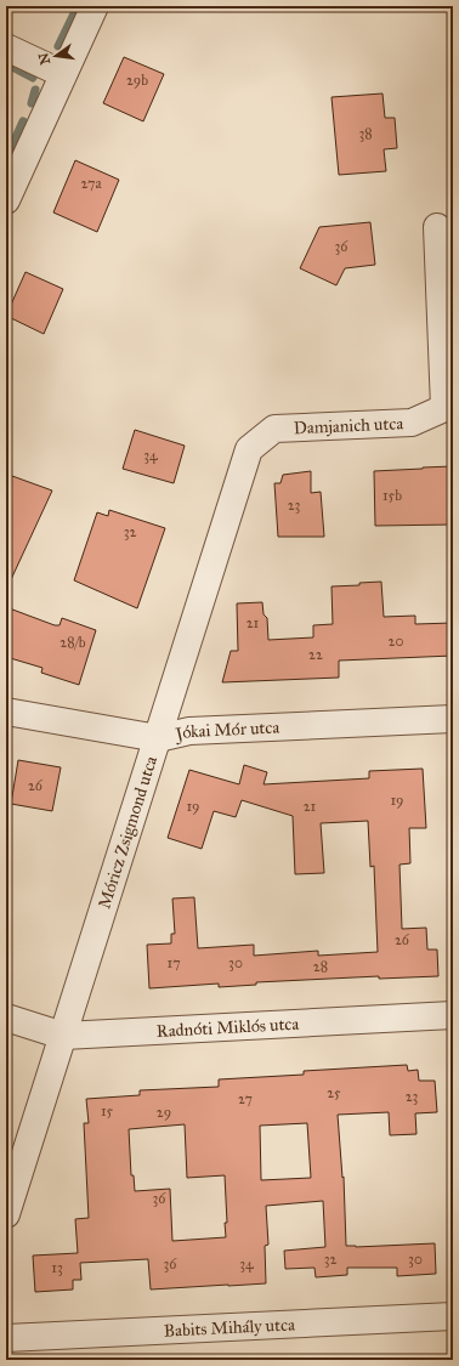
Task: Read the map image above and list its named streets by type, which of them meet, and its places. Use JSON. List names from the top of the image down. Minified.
{"streets":{"street":["Damjanich utca","Jókai Mór utca","Móricz Zsigmond utca","Radnóti Miklós utca","Babits Mihály utca"]},"crossings":[["Damjanich utca","Móricz Zsigmond utca"],["Jókai Mór utca","Móricz Zsigmond utca"],["Móricz Zsigmond utca","Radnóti Miklós utca"]],"house_numbers":["29b","38","27a","36","34","15b","23","32","21","20","28/b","22","26","19","19","21","26","17","30","28","25","23","27","15","29","36","32","30","36","34","13"],"north":"left"}
